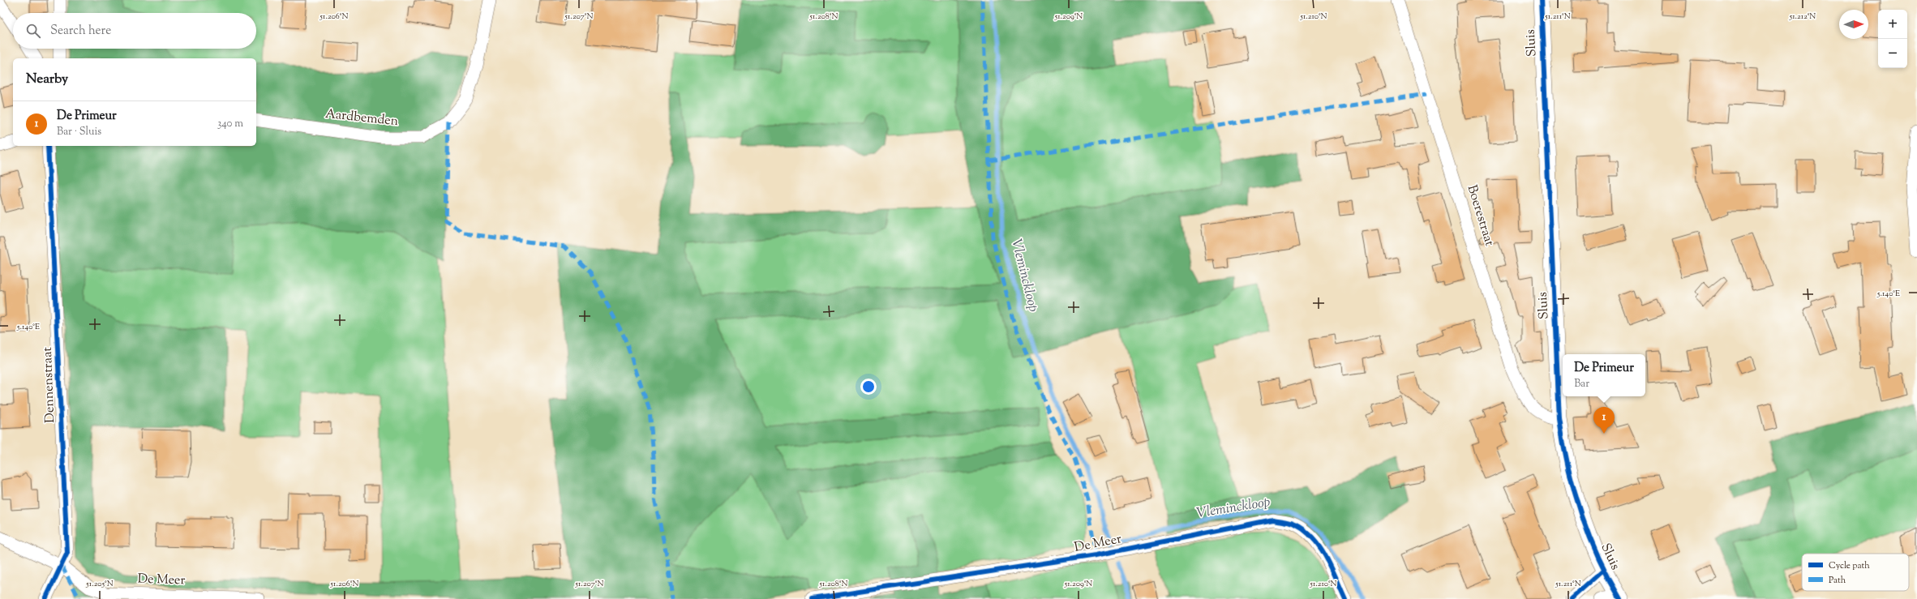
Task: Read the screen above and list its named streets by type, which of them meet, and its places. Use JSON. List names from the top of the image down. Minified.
{"streets":{"street":["Sluis","Aardbemden","Boerestraat","Dennenstraat","De Meer"]},"crossings":[["Sluis","Boerestraat"],["Dennenstraat","De Meer"]],"water":["Vleminckloop"],"legend":["Cycle path","Path"],"north":"right","page":{"map_buttons":["+","−"],"search":"Search here","heading":"Nearby","list":[{"mark":"1","name":"De Primeur","note":"Bar · Sluis","value":"340 m"}],"popup":["De Primeur","Bar"],"pins":"1"},"coordinates":["51.206°N","51.207°N","51.208°N","51.209°N","51.210°N","51.211°N","51.212°N","5.140°E","51.205°N"]}
